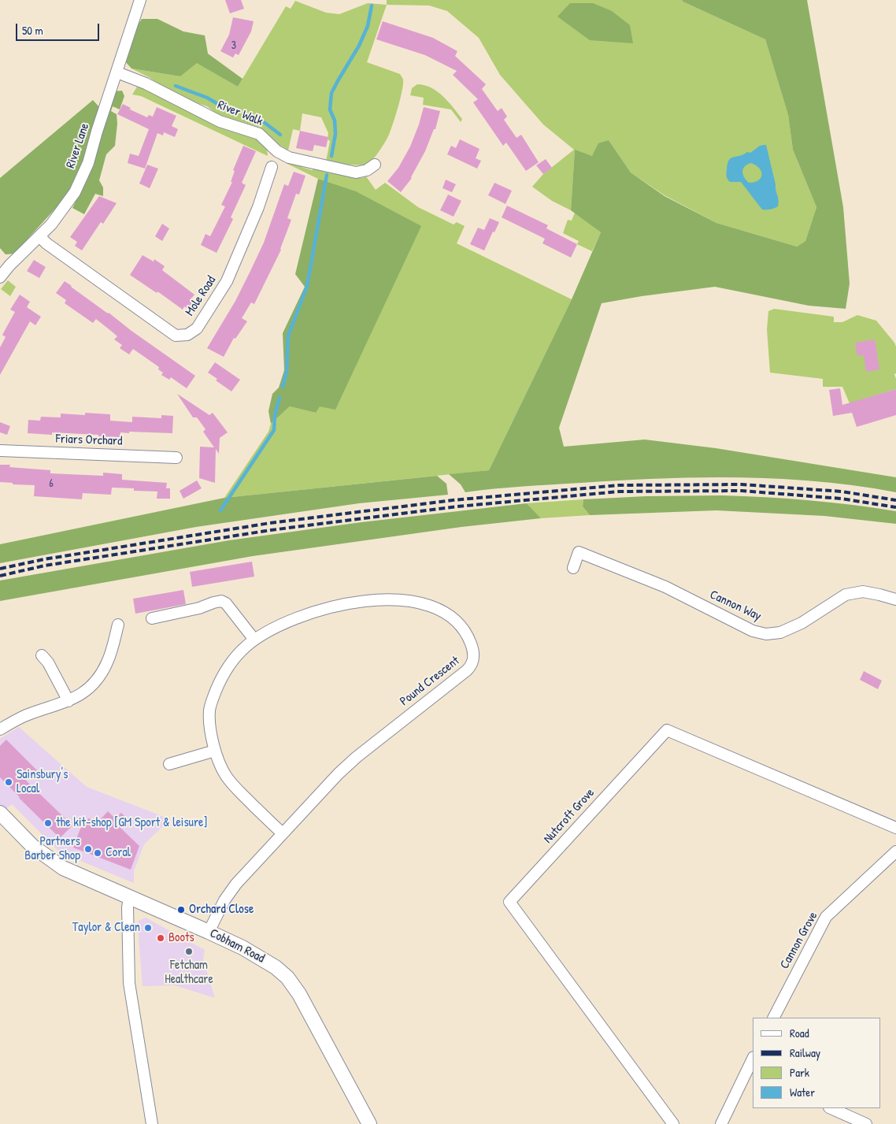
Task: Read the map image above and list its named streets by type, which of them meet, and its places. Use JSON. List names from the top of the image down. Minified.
{"streets":{"street":["River Walk","River Lane","Mole Road","Friars Orchard","Cannon Way","Pound Crescent","Nutcroft Grove","Cannon Grove","Cobham Road"]},"crossings":[["River Walk","River Lane"],["River Lane","Mole Road"],["Pound Crescent","Cobham Road"]],"places":["Sainsbury's Local","the kit-shop [GM Sport & leisure]","Partners Barber Shop","Coral","Orchard Close","Taylor & Clean","Boots","Fetcham Healthcare"],"house_numbers":["3","6"],"legend":["Road","Railway","Park","Water"],"scale_bar":"50 m"}
